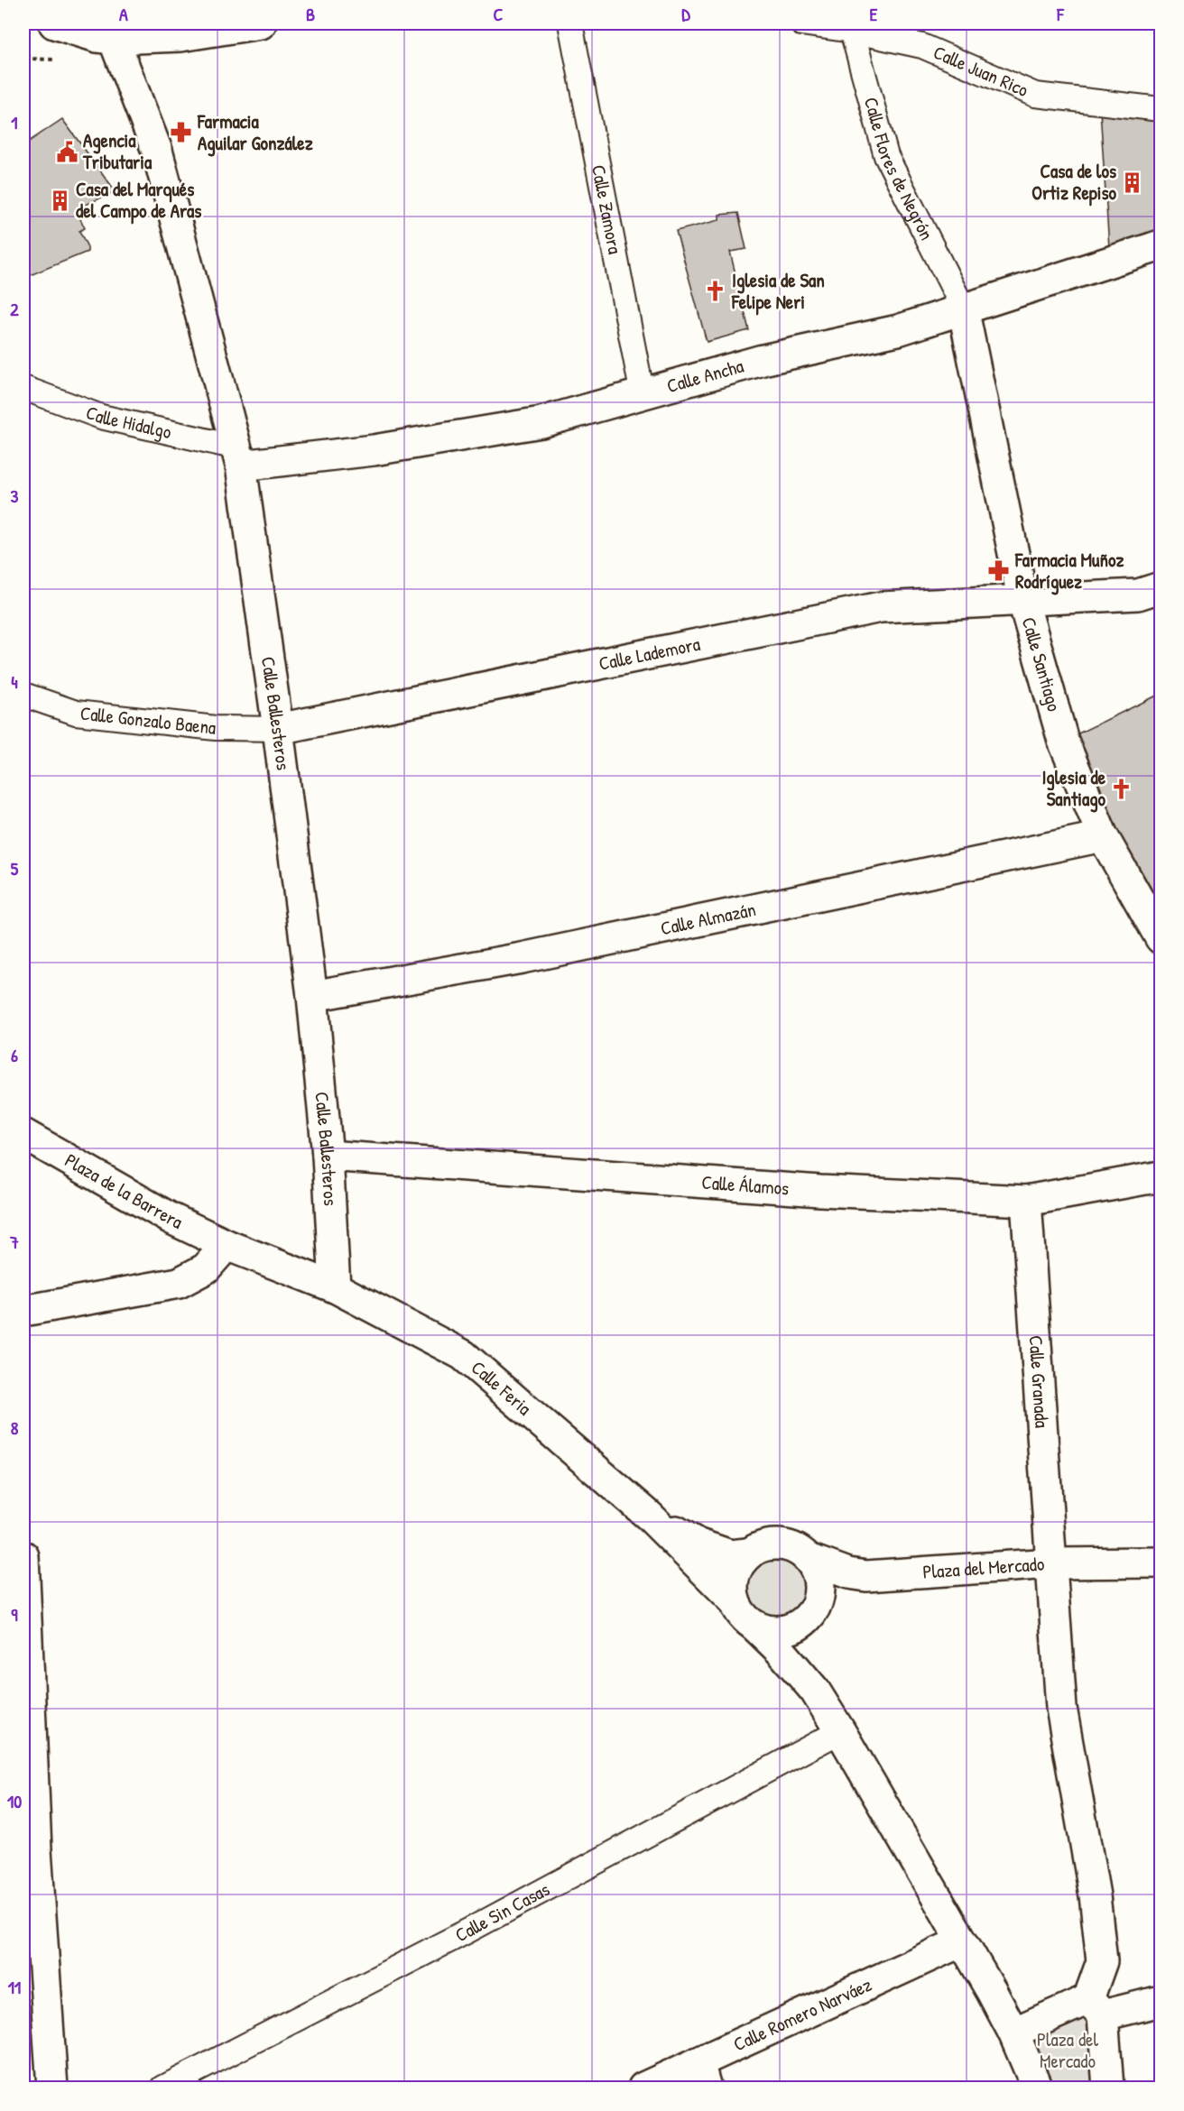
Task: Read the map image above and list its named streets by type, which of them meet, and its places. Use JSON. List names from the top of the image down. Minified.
{"streets":{"street":["Calle Juan Rico","Calle Flores de Negrón","Calle Zamora","Calle Ancha","Calle Hidalgo","Calle Lademora","Calle Santiago","Calle Ballesteros","Calle Gonzalo Baena","Calle Almazán","Calle Álamos","Plaza de la Barrera","Calle Granada","Calle Feria","Plaza del Mercado","Calle Sin Casas","Calle Romero Narváez"]},"crossings":[["Calle Juan Rico","Calle Flores de Negrón"],["Calle Flores de Negrón","Calle Ancha"],["Calle Flores de Negrón","Calle Santiago"],["Calle Zamora","Calle Ancha"],["Calle Ancha","Calle Hidalgo"],["Calle Ancha","Calle Santiago"],["Calle Ancha","Calle Ballesteros"],["Calle Hidalgo","Calle Ballesteros"],["Calle Lademora","Calle Santiago"],["Calle Lademora","Calle Ballesteros"],["Calle Lademora","Calle Gonzalo Baena"],["Calle Santiago","Calle Almazán"],["Calle Ballesteros","Calle Gonzalo Baena"],["Calle Ballesteros","Calle Almazán"],["Calle Ballesteros","Calle Álamos"],["Calle Ballesteros","Plaza de la Barrera"],["Calle Ballesteros","Calle Feria"],["Calle Álamos","Calle Granada"],["Plaza de la Barrera","Calle Feria"],["Calle Granada","Plaza del Mercado"],["Calle Feria","Plaza del Mercado"]],"parks":["Plaza del Mercado"],"places":{"pharmacy":["Farmacia Aguilar González","Farmacia Muñoz Rodríguez"],"public building":["Agencia Tributaria"],"building":["Casa de los Ortiz Repiso","Casa del Marqués del Campo de Aras"],"church":["Iglesia de San Felipe Neri","Iglesia de Santiago"]},"grid":{"columns":["A","B","C","D","E","F"],"rows":["1","2","3","4","5","6","7","8","9","10","11"]}}
